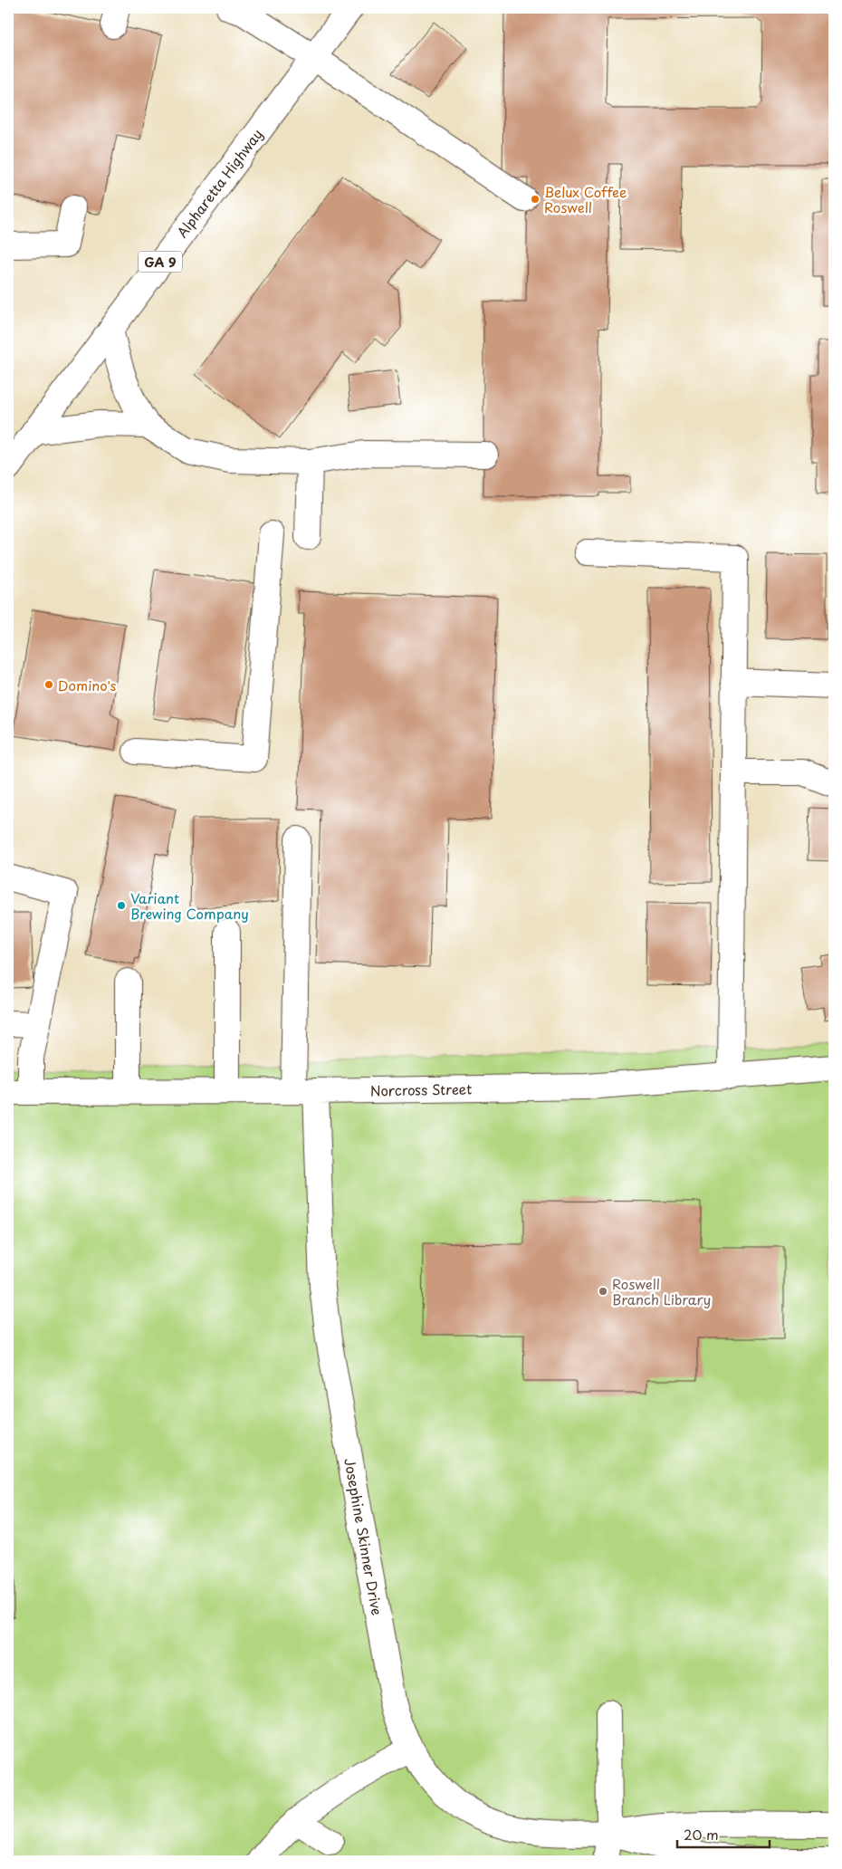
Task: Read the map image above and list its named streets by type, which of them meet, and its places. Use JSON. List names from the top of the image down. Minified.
{"streets":{"main road":["Alpharetta Highway","GA 9","Norcross Street","Josephine Skinner Drive"]},"crossings":[["Norcross Street","Josephine Skinner Drive"]],"places":["Belux Coffee Roswell","Domino's","Variant Brewing Company","Roswell Branch Library"],"scale_bar":"20 m"}
